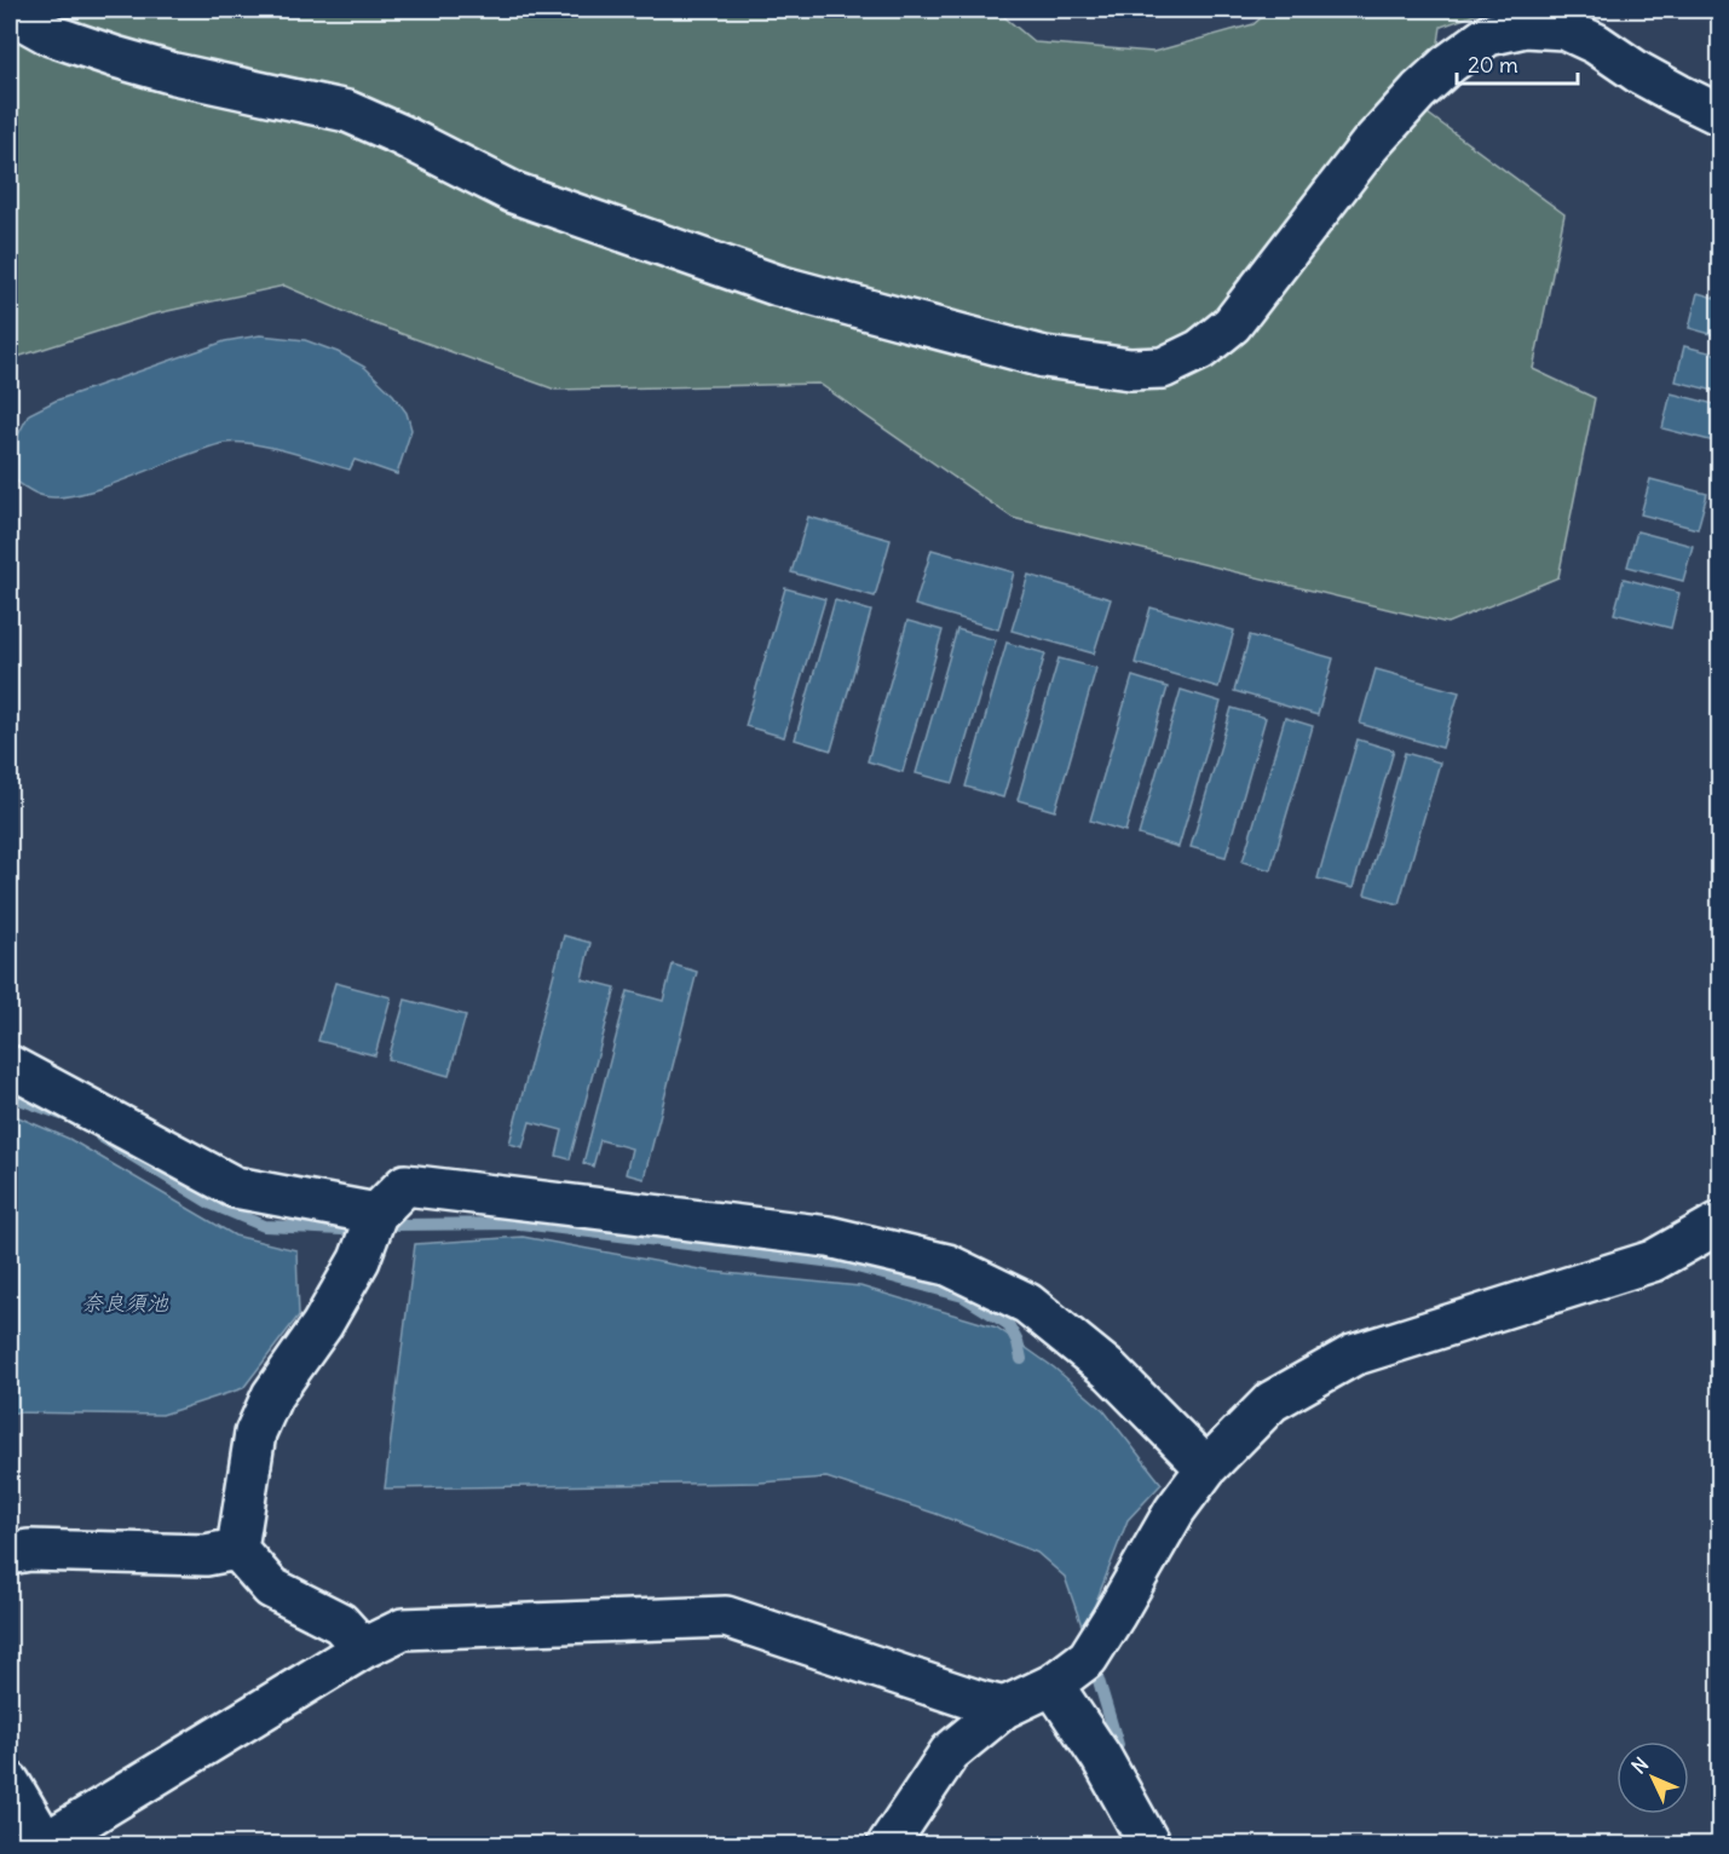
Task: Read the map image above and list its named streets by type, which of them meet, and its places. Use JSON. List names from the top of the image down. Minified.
{"water":["奈良須池"],"scale_bar":"20 m","north":"top left"}
